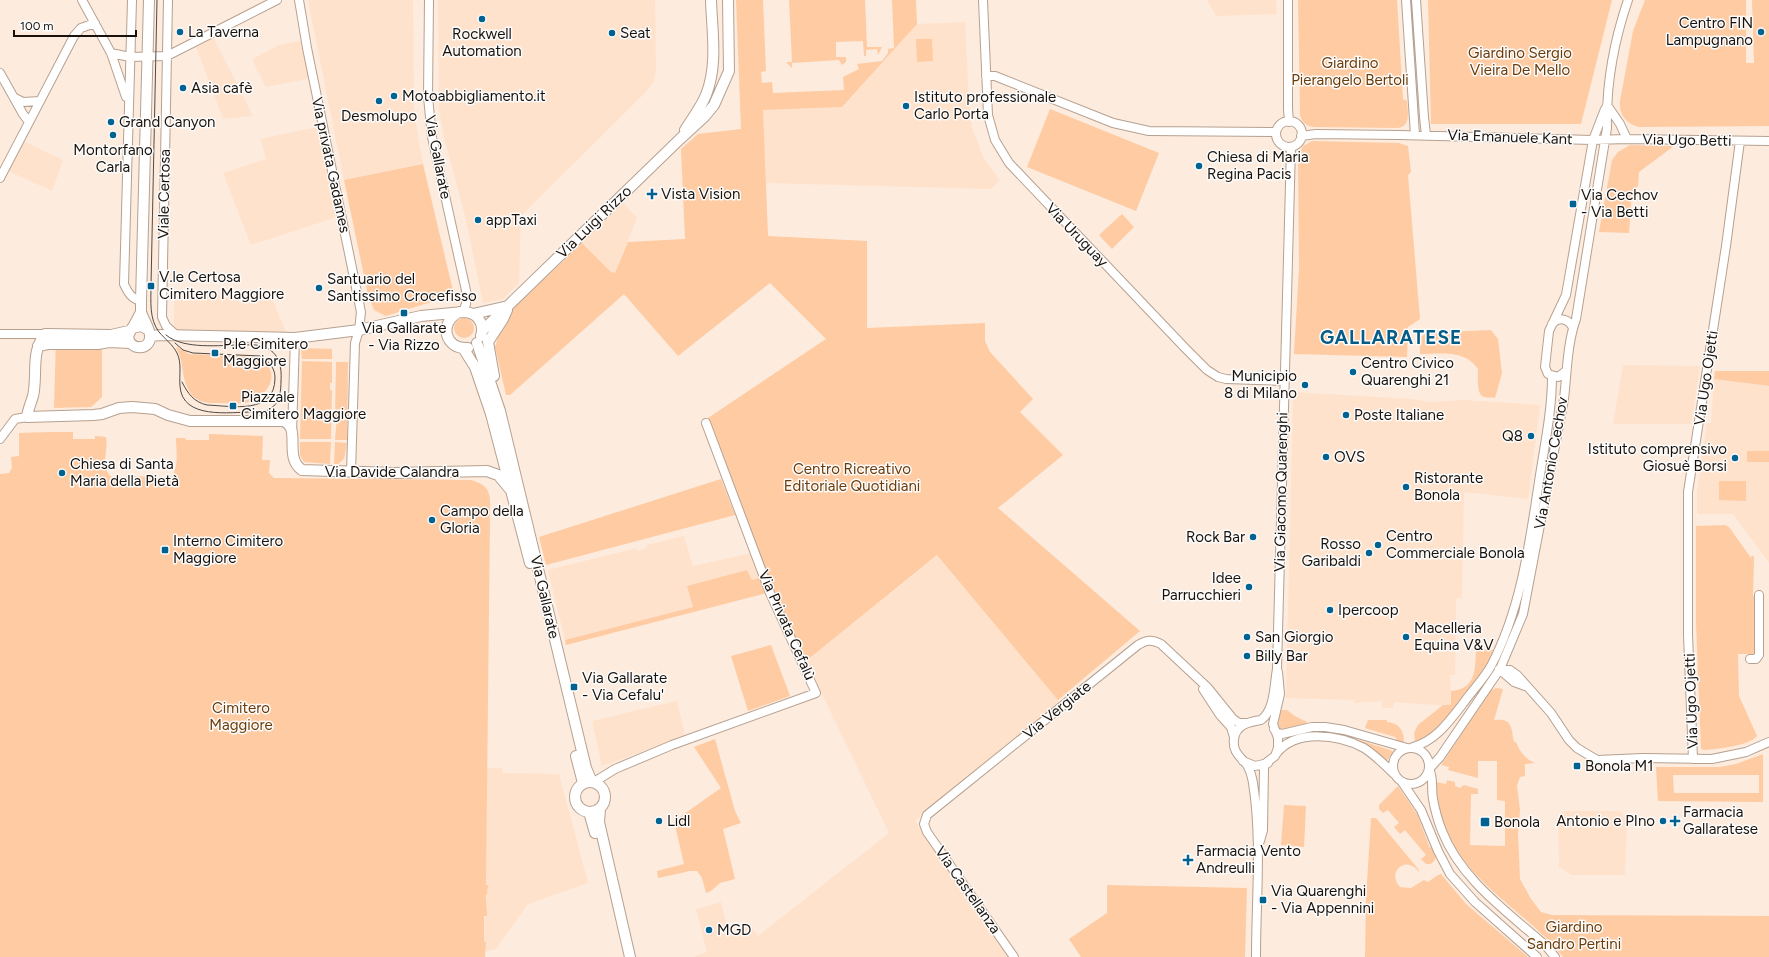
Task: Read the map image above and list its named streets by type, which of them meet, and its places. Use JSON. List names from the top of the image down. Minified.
{"streets":{"main road":["Via Gallarate","Viale Certosa","Via Luigi Rizzo","Via Davide Calandra"],"street":["Via Emanuele Kant","Via Ugo Betti","Via privata Gadames","Via Uruguay","Via Ugo Ojetti","Via Antonio Cechov","Via Giacomo Quarenghi","Via Privata Cefalù","Via Vergiate","Via Castellanza"]},"crossings":[["Via Emanuele Kant","Via Antonio Cechov"],["Via Emanuele Kant","Via Giacomo Quarenghi"],["Via Ugo Betti","Via Ugo Ojetti"],["Via Ugo Betti","Via Antonio Cechov"],["Via Gallarate","Via Luigi Rizzo"],["Via Gallarate","Via Davide Calandra"],["Via Gallarate","Via Privata Cefalù"],["Via Uruguay","Via Giacomo Quarenghi"],["Via Giacomo Quarenghi","Via Vergiate"],["Via Vergiate","Via Castellanza"]],"districts":["GALLARATESE"],"parks":["Giardino Sergio Vieira De Mello","Giardino Pierangelo Bertoli","Centro Ricreativo Editoriale Quotidiani","Cimitero Maggiore","Giardino Sandro Pertini"],"places":{"other":["Rockwell Automation","La Taverna","Centro FIN Lampugnano","Seat","Asia cafè","Motoabbigliamento.it","Desmolupo","Istituto professionale Carlo Porta","Grand Canyon","Montorfano Carla","Chiesa di Maria Regina Pacis","appTaxi","Santuario del Santissimo Crocefisso","Centro Civico Quarenghi 21","Municipio 8 di Milano","Poste Italiane","Q8","OVS","Istituto comprensivo Giosuè Borsi","Chiesa di Santa Maria della Pietà","Ristorante Bonola","Campo della Gloria","Rock Bar","Centro Commerciale Bonola","Rosso Garibaldi","Idee Parrucchieri","Ipercoop","San Giorgio","Macelleria Equina V&V","Billy Bar","Lidl","Antonio e PIno","MGD"],"health":["Vista Vision","Farmacia Gallaratese","Farmacia Vento Andreulli"],"transit":["Via Cechov - Via Betti","V.le Certosa Cimitero Maggiore","Via Gallarate - Via Rizzo","P.le Cimitero Maggiore","Piazzale Cimitero Maggiore","Interno Cimitero Maggiore","Via Gallarate - Via Cefalu'","Bonola M1","Bonola","Via Quarenghi - Via Appennini"]},"scale_bar":"100 m"}
